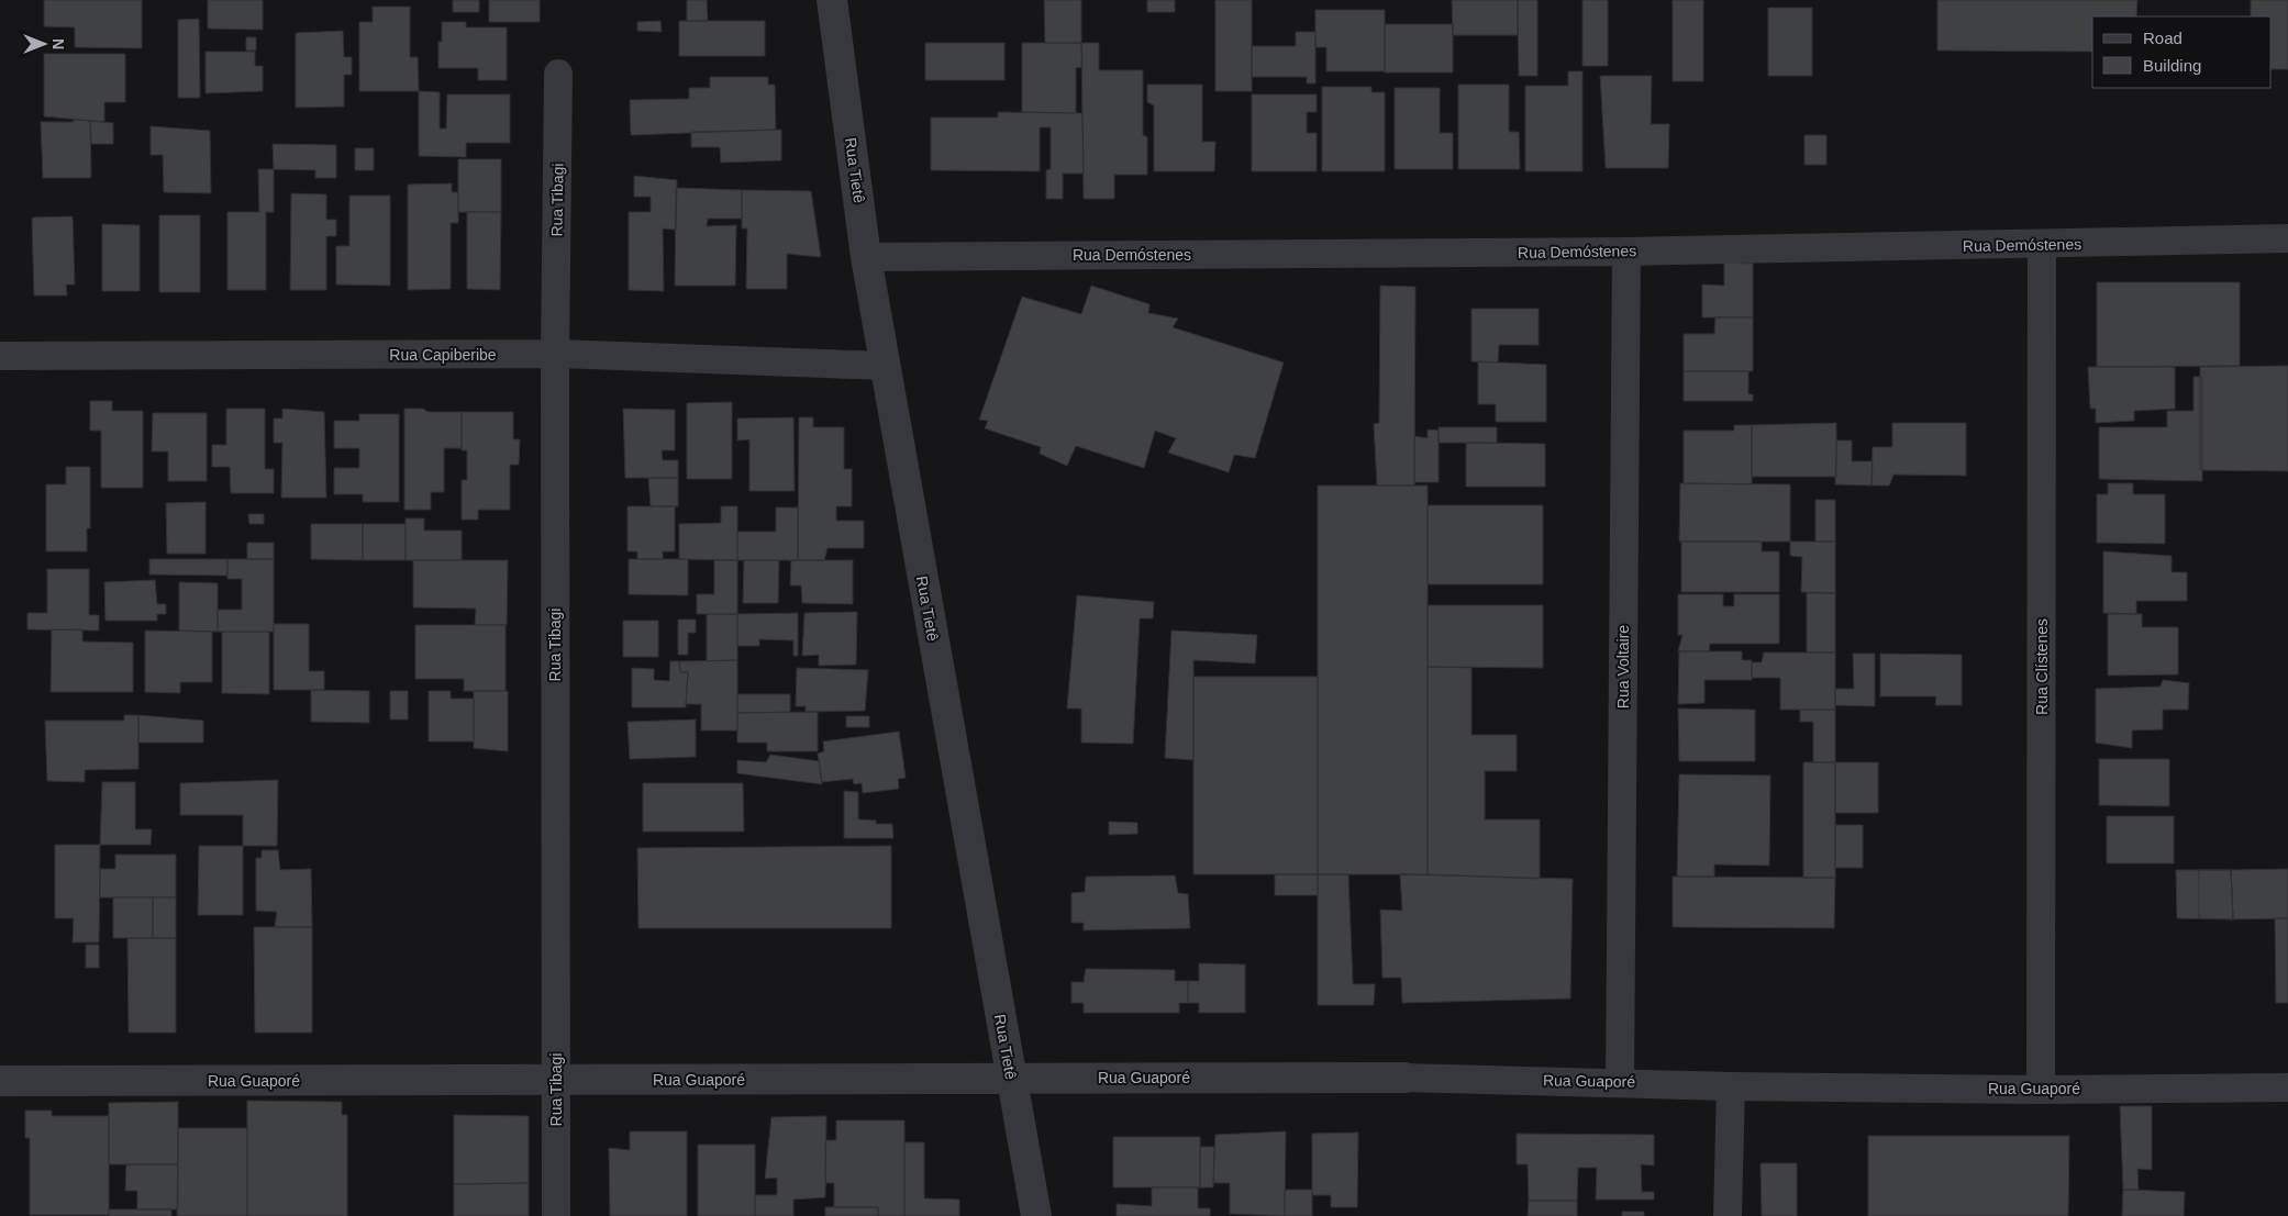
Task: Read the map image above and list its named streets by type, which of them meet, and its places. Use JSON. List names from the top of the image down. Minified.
{"streets":{"street":["Rua Tietê","Rua Tibagi","Rua Demóstenes","Rua Capiberibe","Rua Voltaire","Rua Clístenes","Rua Guaporé"]},"crossings":[["Rua Tietê","Rua Demóstenes"],["Rua Tietê","Rua Capiberibe"],["Rua Tietê","Rua Guaporé"],["Rua Tibagi","Rua Capiberibe"],["Rua Tibagi","Rua Guaporé"],["Rua Demóstenes","Rua Voltaire"],["Rua Demóstenes","Rua Clístenes"],["Rua Voltaire","Rua Guaporé"],["Rua Clístenes","Rua Guaporé"]],"legend":["Road","Building"],"north":"right"}
